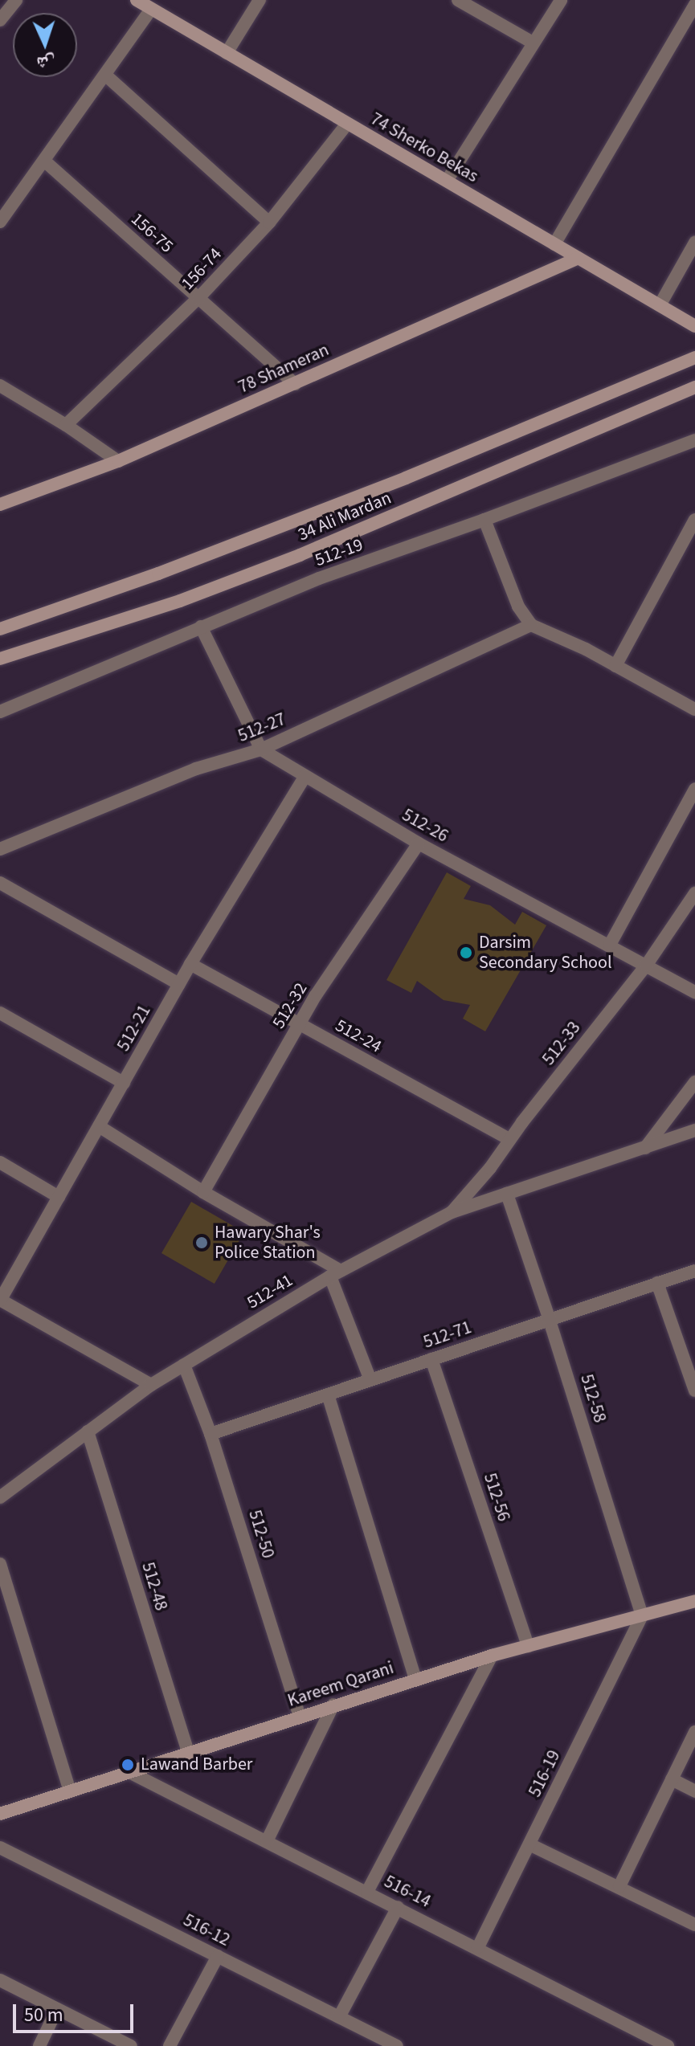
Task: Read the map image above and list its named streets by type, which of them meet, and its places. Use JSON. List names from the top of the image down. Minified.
{"streets":{"street":["74 Sherko Bekas","156-75","156-74","78 Shameran","34 Ali Mardan","512-19","512-27","512-26","512-32","512-21","512-24","512-33","512-41","512-71","512-58","512-56","512-50","512-48","Kareem Qarani","516-19","516-14","516-12"]},"crossings":[["74 Sherko Bekas","156-74"],["74 Sherko Bekas","78 Shameran"],["156-75","156-74"],["156-75","78 Shameran"],["512-27","512-26"],["512-26","512-32"],["512-26","512-21"],["512-26","512-33"],["512-32","512-24"],["512-21","512-24"],["512-24","512-33"],["512-33","512-41"],["512-41","512-58"],["512-41","512-50"],["512-41","512-48"],["512-71","512-58"],["512-71","512-56"],["512-71","512-50"],["512-58","Kareem Qarani"],["512-58","516-19"],["512-56","Kareem Qarani"],["512-50","Kareem Qarani"],["512-48","Kareem Qarani"],["Kareem Qarani","516-19"],["Kareem Qarani","516-14"],["516-19","516-14"]],"places":["Darsim Secondary School","Hawary Shar's Police Station","Lawand Barber"],"scale_bar":"50 m","north":"bottom"}
